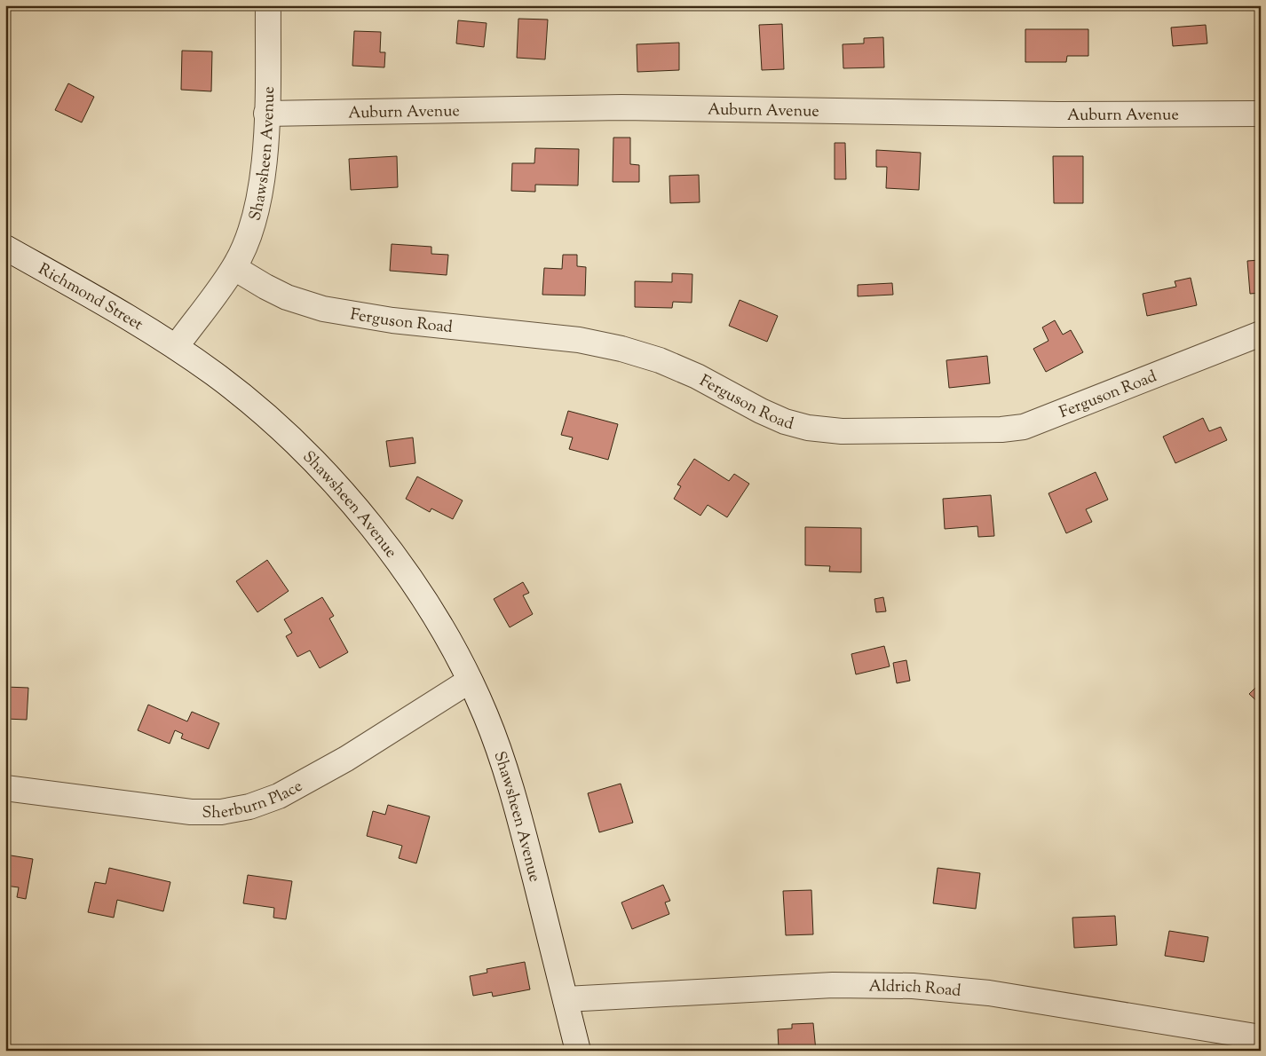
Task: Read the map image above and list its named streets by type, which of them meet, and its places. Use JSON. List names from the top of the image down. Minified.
{"streets":{"street":["Auburn Avenue","Shawsheen Avenue","Richmond Street","Ferguson Road","Sherburn Place","Aldrich Road"]},"crossings":[["Auburn Avenue","Shawsheen Avenue"],["Shawsheen Avenue","Richmond Street"],["Shawsheen Avenue","Ferguson Road"],["Shawsheen Avenue","Sherburn Place"],["Shawsheen Avenue","Aldrich Road"]]}
